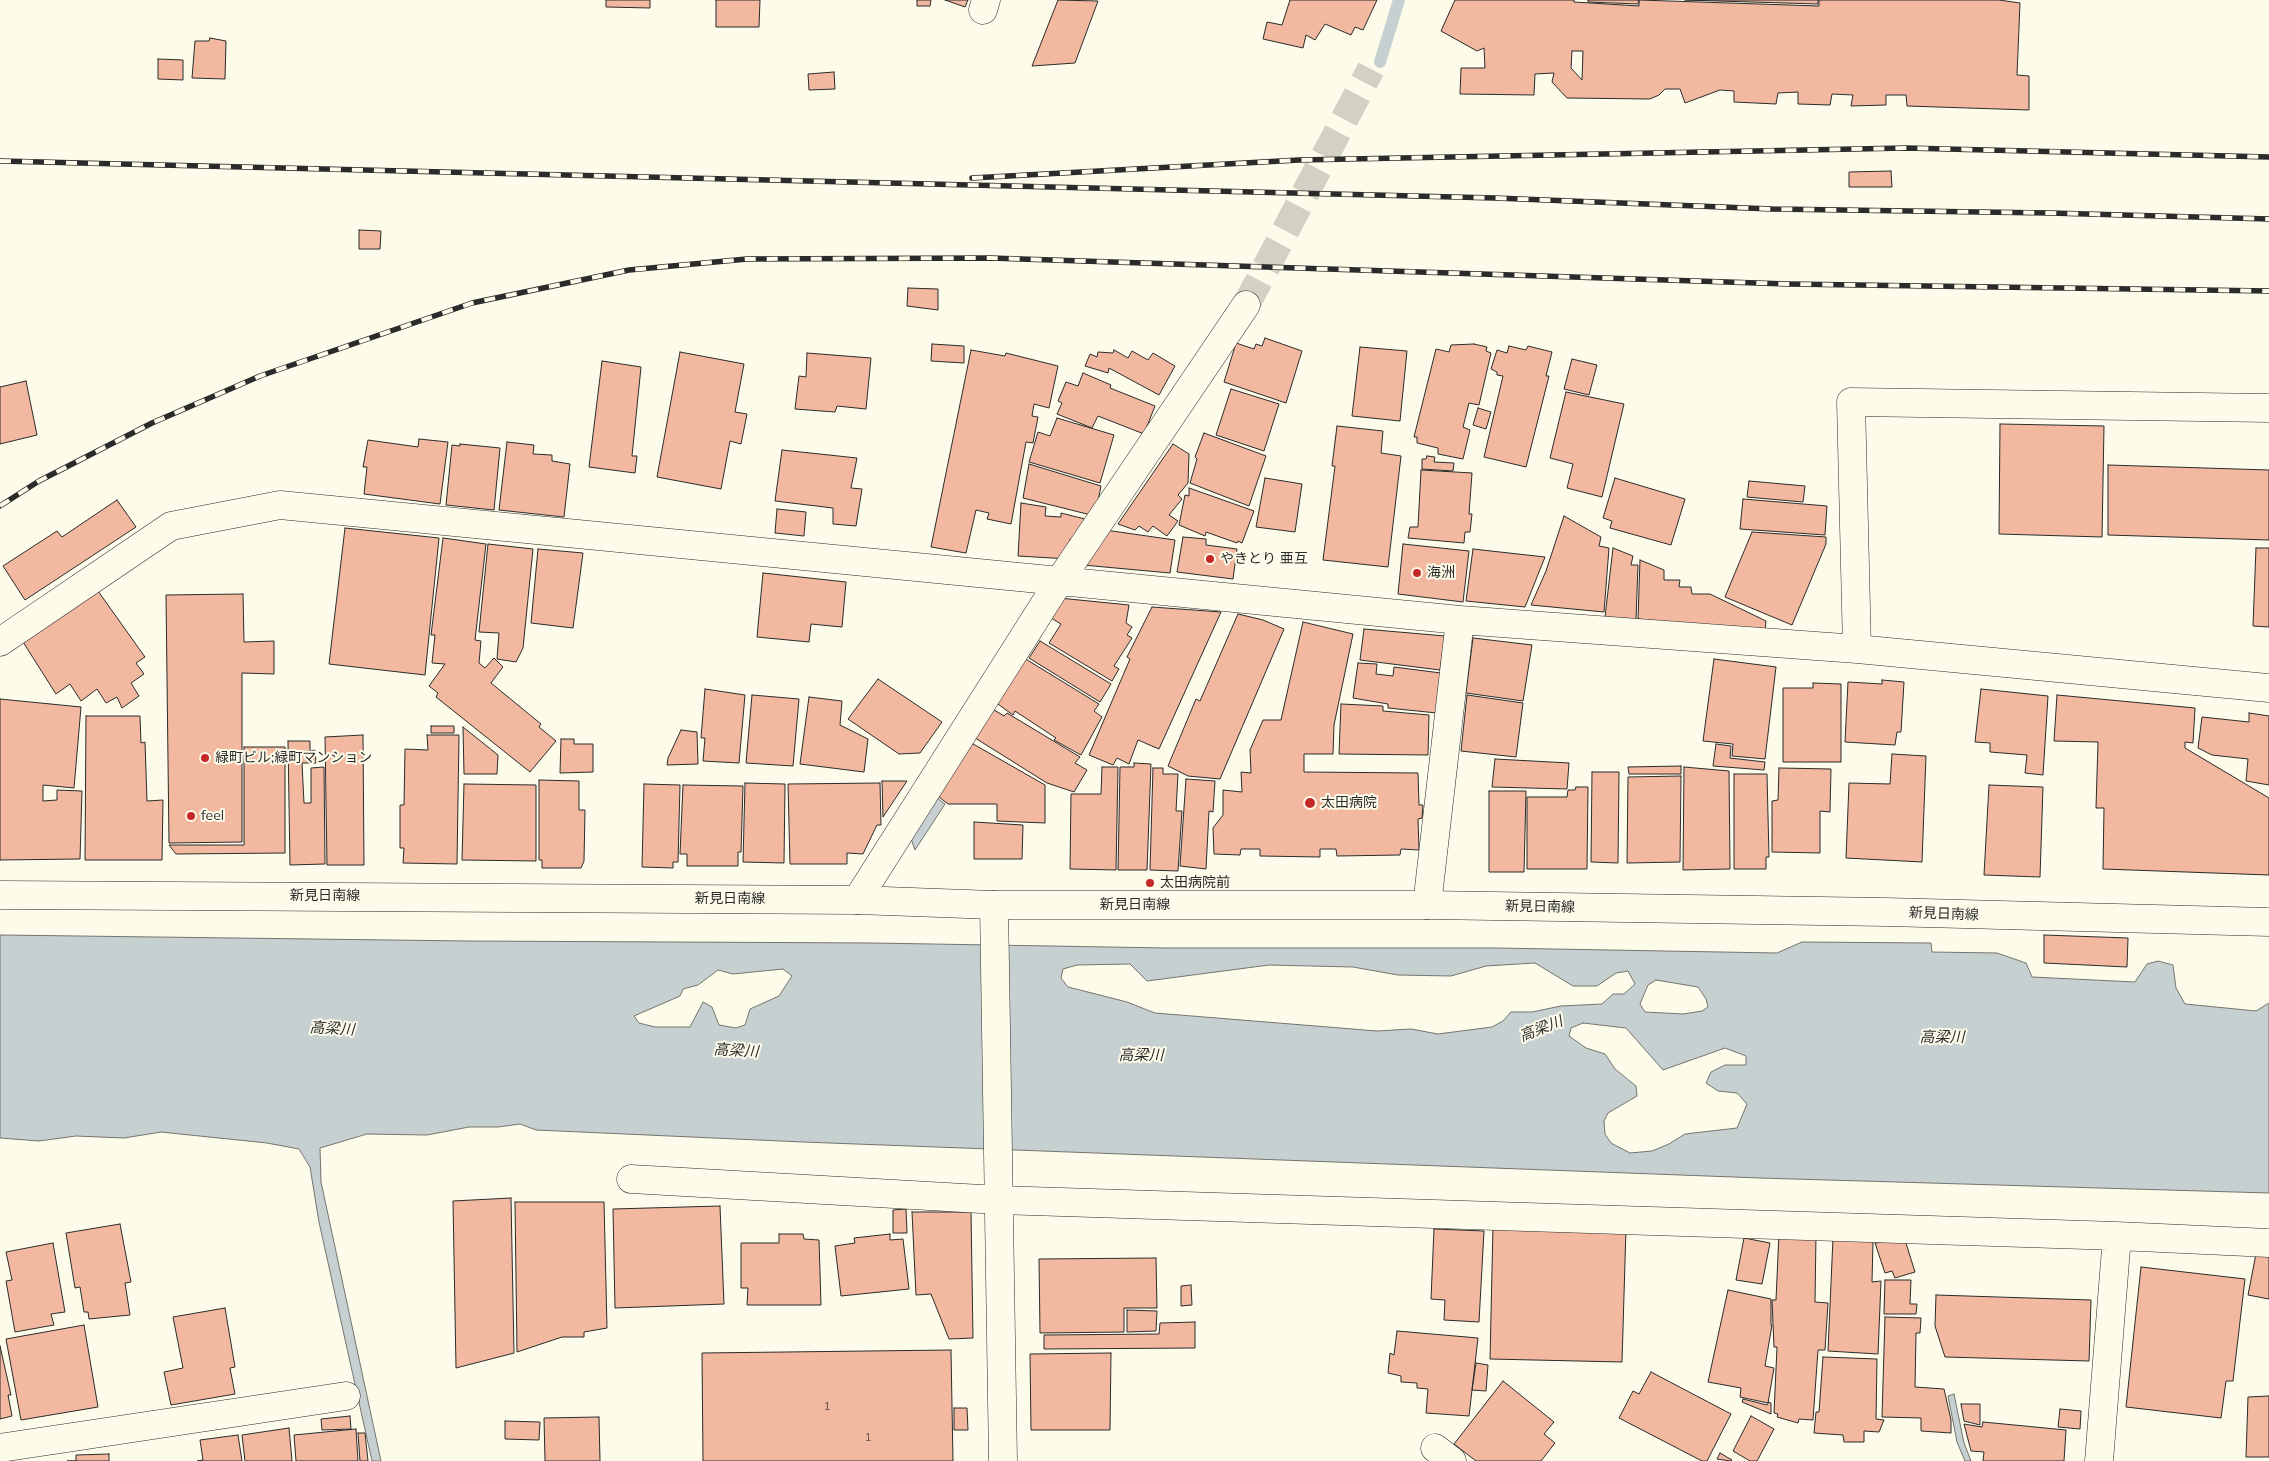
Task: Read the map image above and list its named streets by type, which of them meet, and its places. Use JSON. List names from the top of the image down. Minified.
{"streets":{"street":["新見日南線"]},"water":["高梁川"],"places":["やきとり 亜互","海洲","緑町ビル;緑町マンション","太田病院","feel","太田病院前"],"house_numbers":["1","1"]}
